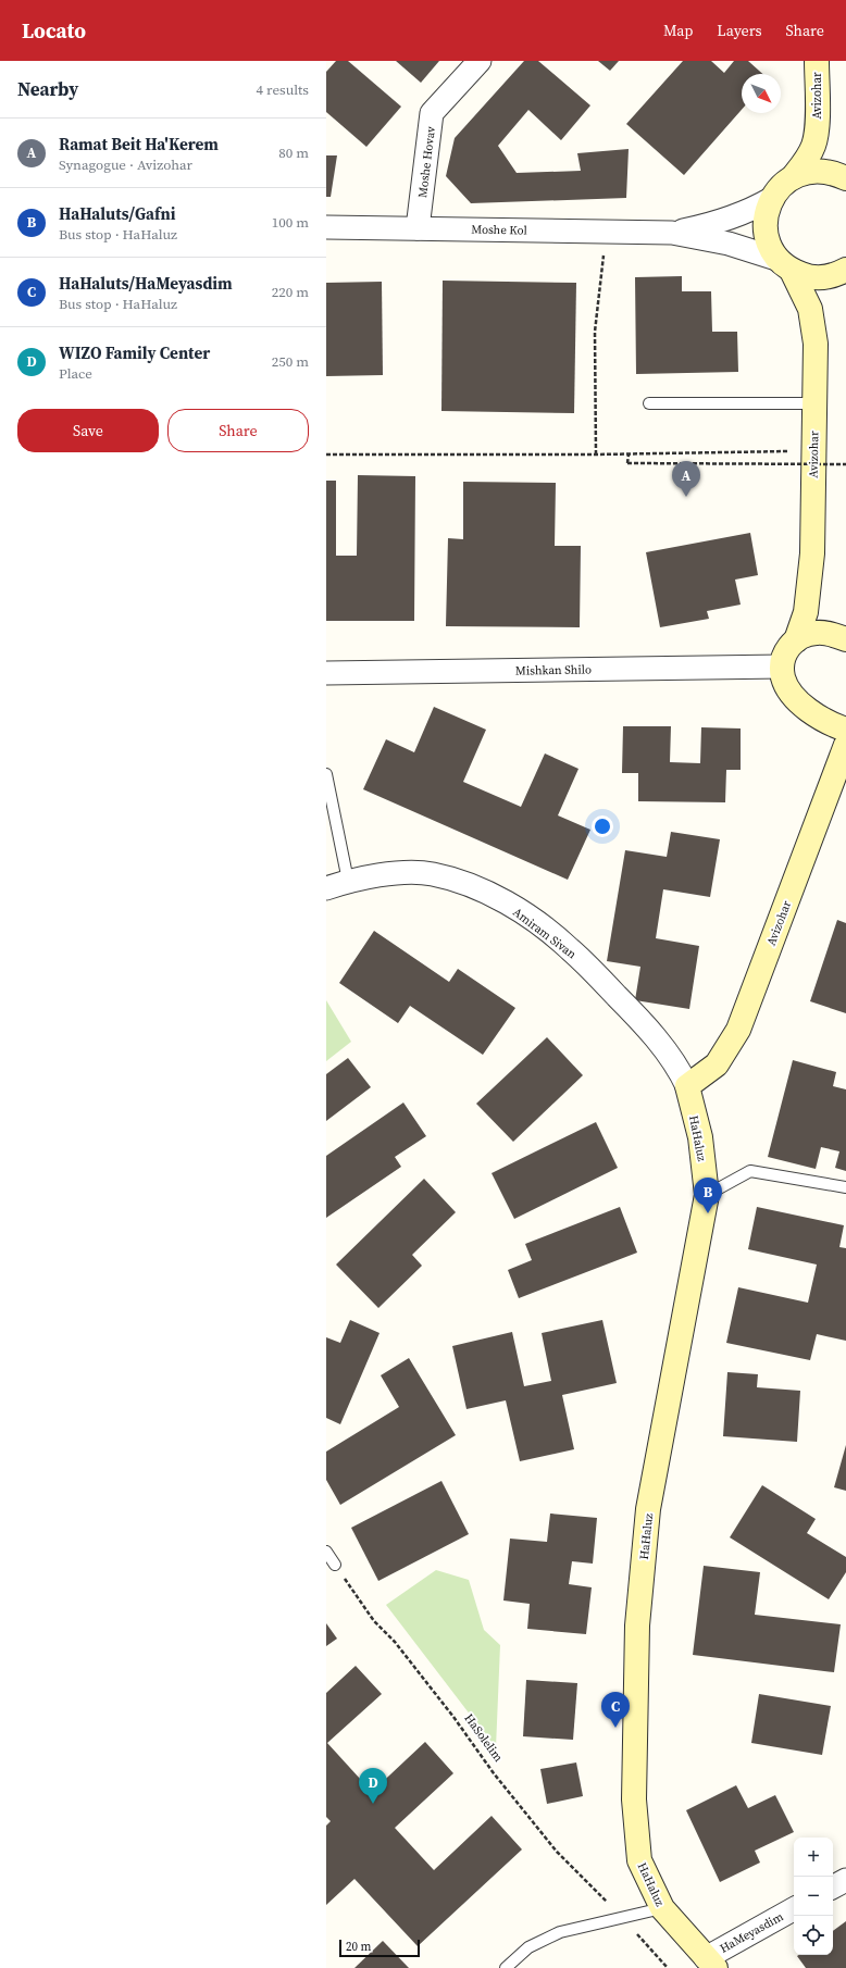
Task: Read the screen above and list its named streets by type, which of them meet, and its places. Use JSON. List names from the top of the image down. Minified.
{"streets":{"street":["Avizohar","Moshe Hovav","Moshe Kol","Mishkan Shilo","Amiram Sivan","HaHaluz","HaMeyasdim"],"path":["HaSolelim"]},"crossings":[["Avizohar","Moshe Kol"],["Avizohar","Mishkan Shilo"],["Avizohar","Amiram Sivan"],["Avizohar","HaHaluz"],["Moshe Hovav","Moshe Kol"],["Amiram Sivan","HaHaluz"],["HaHaluz","HaMeyasdim"]],"scale_bar":"20 m","north":"bottom right","page":{"header":"Locato","nav":["Map","Layers","Share"],"heading":["Nearby","4 results"],"list":[{"mark":"A","name":"Ramat Beit Ha'Kerem","note":"Synagogue · Avizohar","value":"80 m"},{"mark":"B","name":"HaHaluts/Gafni","note":"Bus stop · HaHaluz","value":"100 m"},{"mark":"C","name":"HaHaluts/HaMeyasdim","note":"Bus stop · HaHaluz","value":"220 m"},{"mark":"D","name":"WIZO Family Center","note":"Place","value":"250 m"}],"buttons":["Save","Share"],"pins":["A","B","C","D"],"map_buttons":["+","−"],"scale":"20 m"}}
